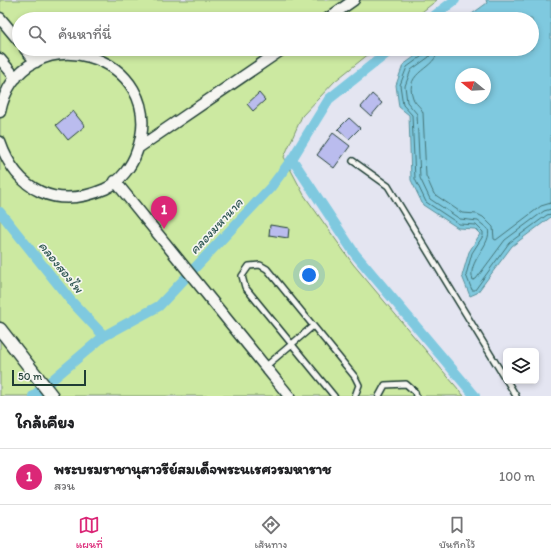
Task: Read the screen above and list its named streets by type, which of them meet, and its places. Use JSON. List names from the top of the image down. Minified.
{"water":["คลองมหานาค","คลองสองไพ"],"scale_bar":"50 m","north":"left","page":{"search":"ค้นหาที่นี่","pins":"1","scale":"50 m","heading":"ใกล้เคียง","list":[{"mark":"1","name":"พระบรมราชานุสาวรีย์สมเด็จพระนเรศวรมหาราช","note":"สวน","value":"100 m"}],"nav":["แผนที่","เส้นทาง","บันทึกไว้"]}}
